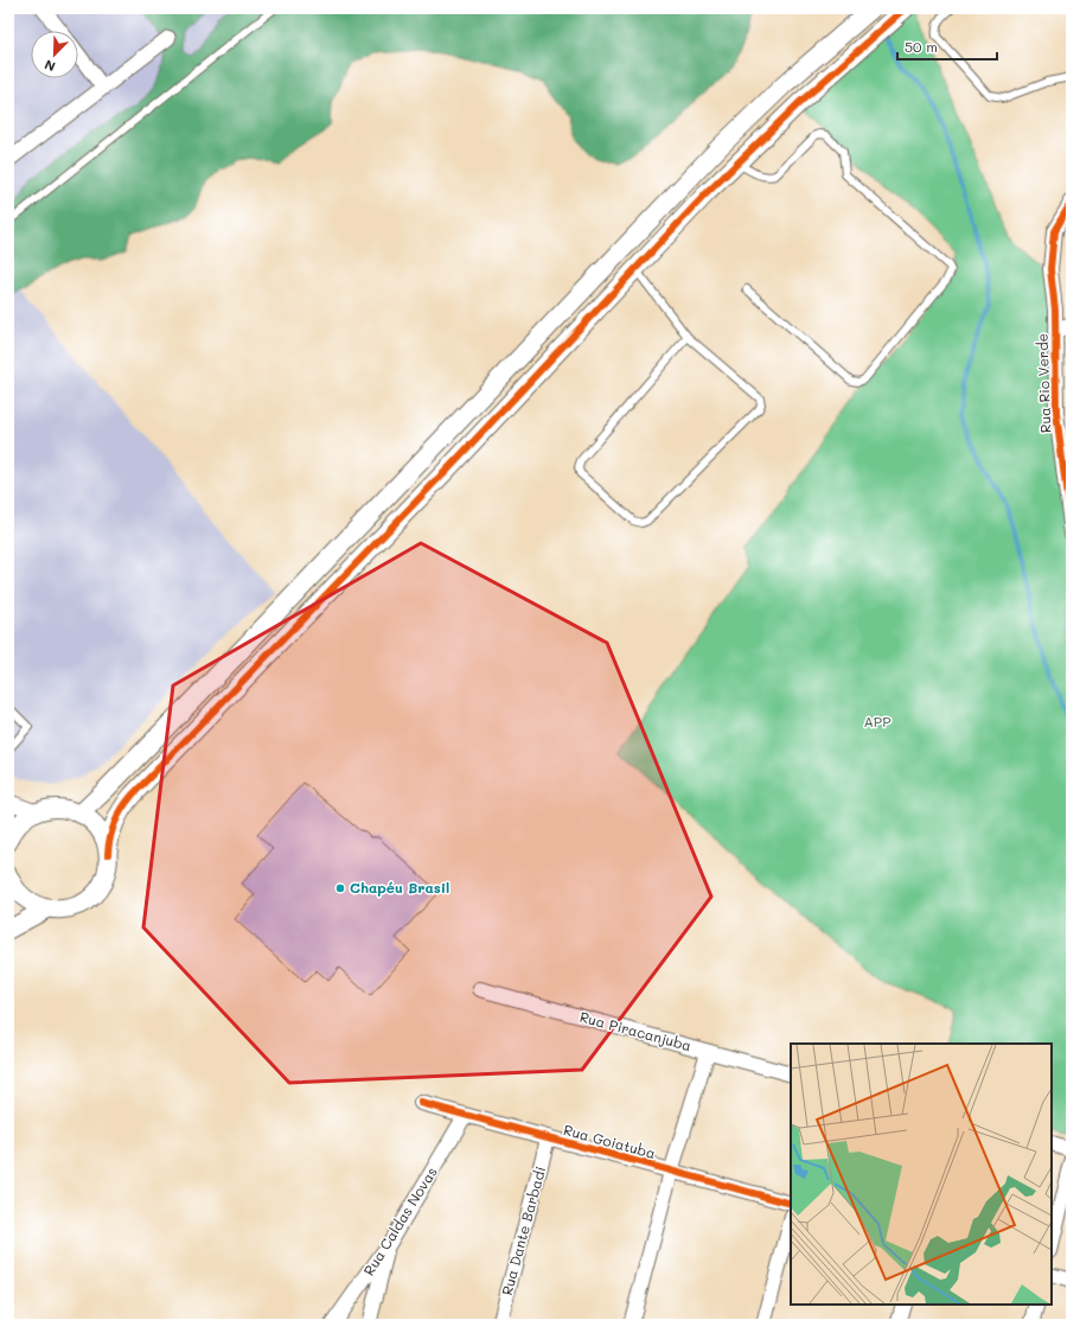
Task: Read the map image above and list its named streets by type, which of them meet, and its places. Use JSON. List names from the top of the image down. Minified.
{"streets":{"street":["Rua Rio Verde","Rua Piracanjuba","Rua Goiatuba","Rua Caldas Novas","Rua Dante Barbadi"]},"crossings":[["Rua Goiatuba","Rua Caldas Novas"],["Rua Goiatuba","Rua Dante Barbadi"]],"parks":["APP"],"places":["Chapéu Brasil"],"scale_bar":"50 m","north":"bottom left"}
